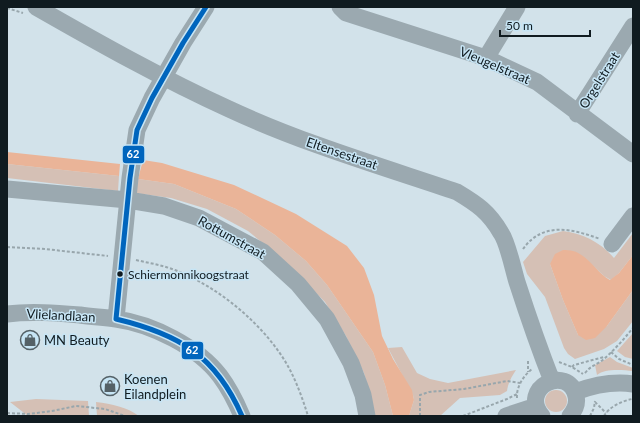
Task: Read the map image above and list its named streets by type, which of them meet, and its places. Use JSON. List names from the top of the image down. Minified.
{"streets":{"street":["Vleugelstraat","Orgelstraat","Eltensestraat","Rottumstraat","Vlielandlaan"]},"crossings":[["Vleugelstraat","Orgelstraat"]],"places":{"other":["Schiermonnikoogstraat"],"shop":["MN Beauty","Koenen Eilandplein"]},"lines":["transit line 62"],"scale_bar":"50 m"}
